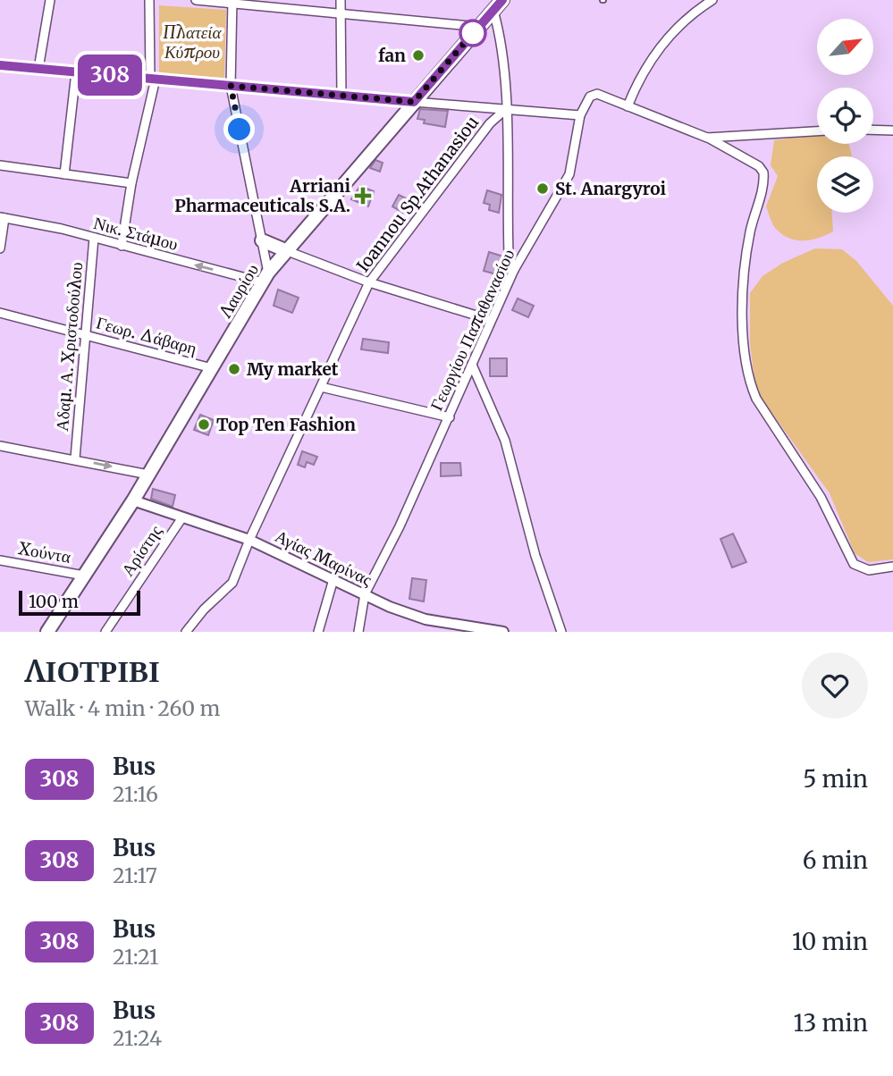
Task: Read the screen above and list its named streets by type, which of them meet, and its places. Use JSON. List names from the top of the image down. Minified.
{"streets":{"main road":["Λαυρίου"],"street":["Ioannou Sp.Athanasiou","Νικ. Στάμου","Γεωργίου Παπαθανασίου","Γεωρ. Δάβαρη","Αδαμ. Α. Χριστοδούλου","Αρίστης","Χούντα","Αγίας Μαρίνας"]},"crossings":[["Ioannou Sp.Athanasiou","Αγίας Μαρίνας"],["Νικ. Στάμου","Λαυρίου"],["Νικ. Στάμου","Αδαμ. Α. Χριστοδούλου"],["Λαυρίου","Γεωρ. Δάβαρη"],["Λαυρίου","Χούντα"],["Λαυρίου","Αγίας Μαρίνας"],["Γεωργίου Παπαθανασίου","Αγίας Μαρίνας"],["Γεωρ. Δάβαρη","Αδαμ. Α. Χριστοδούλου"],["Αρίστης","Αγίας Μαρίνας"]],"one_way":["Νικ. Στάμου"],"parks":["Πλατεία Κύπρου"],"places":{"other":["fan","St. Anargyroi","My market","Top Ten Fashion"],"health":["Arriani Pharmaceuticals S.A."]},"lines":["bus line 308"],"scale_bar":"100 m","north":"top right","page":{"on_map":"308","scale":"100 m","heading":["ΛΙΟΤΡΙΒΙ","Walk · 4 min · 260 m"],"list":[{"mark":"308","name":"Bus","note":"21:16","value":"5 min"},{"mark":"308","name":"Bus","note":"21:17","value":"6 min"},{"mark":"308","name":"Bus","note":"21:21","value":"10 min"},{"mark":"308","name":"Bus","note":"21:24","value":"13 min"}]}}
